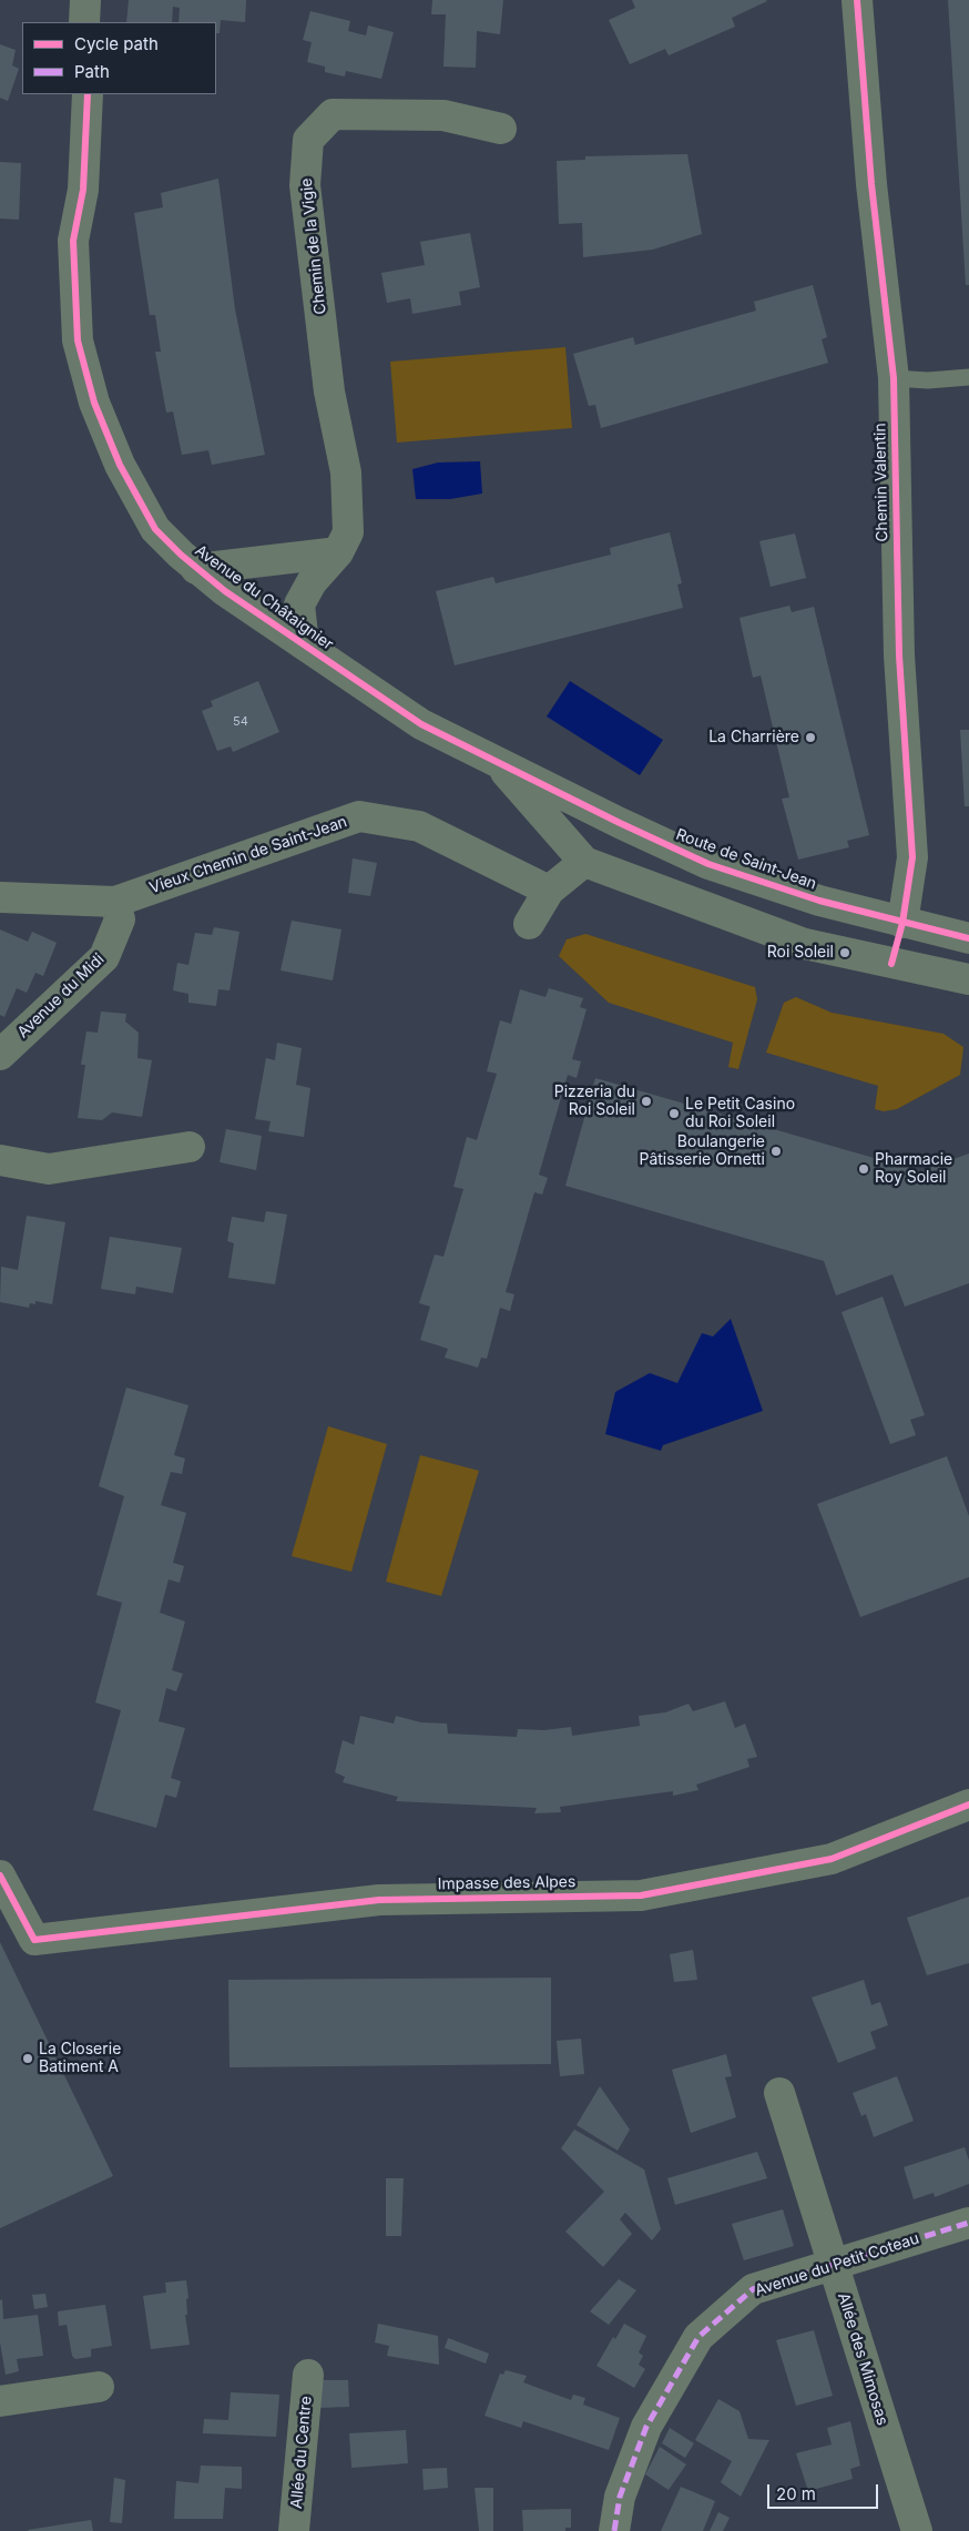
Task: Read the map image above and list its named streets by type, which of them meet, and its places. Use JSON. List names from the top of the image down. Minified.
{"streets":{"street":["Chemin de la Vigie","Chemin Valentin","Avenue du Châtaignier","Vieux Chemin de Saint-Jean","Route de Saint-Jean","Avenue du Midi","Impasse des Alpes","Avenue du Petit Coteau","Allée des Mimosas","Allée du Centre"]},"crossings":[["Chemin de la Vigie","Avenue du Châtaignier"],["Chemin Valentin","Route de Saint-Jean"],["Avenue du Châtaignier","Route de Saint-Jean"],["Vieux Chemin de Saint-Jean","Avenue du Midi"],["Avenue du Petit Coteau","Allée des Mimosas"]],"places":["La Charrière","Roi Soleil","Pizzeria du Roi Soleil","Le Petit Casino du Roi Soleil","Boulangerie Pâtisserie Ornetti","Pharmacie Roy Soleil","La Closerie Batiment A"],"house_numbers":["54"],"legend":["Cycle path","Path"],"scale_bar":"20 m"}
